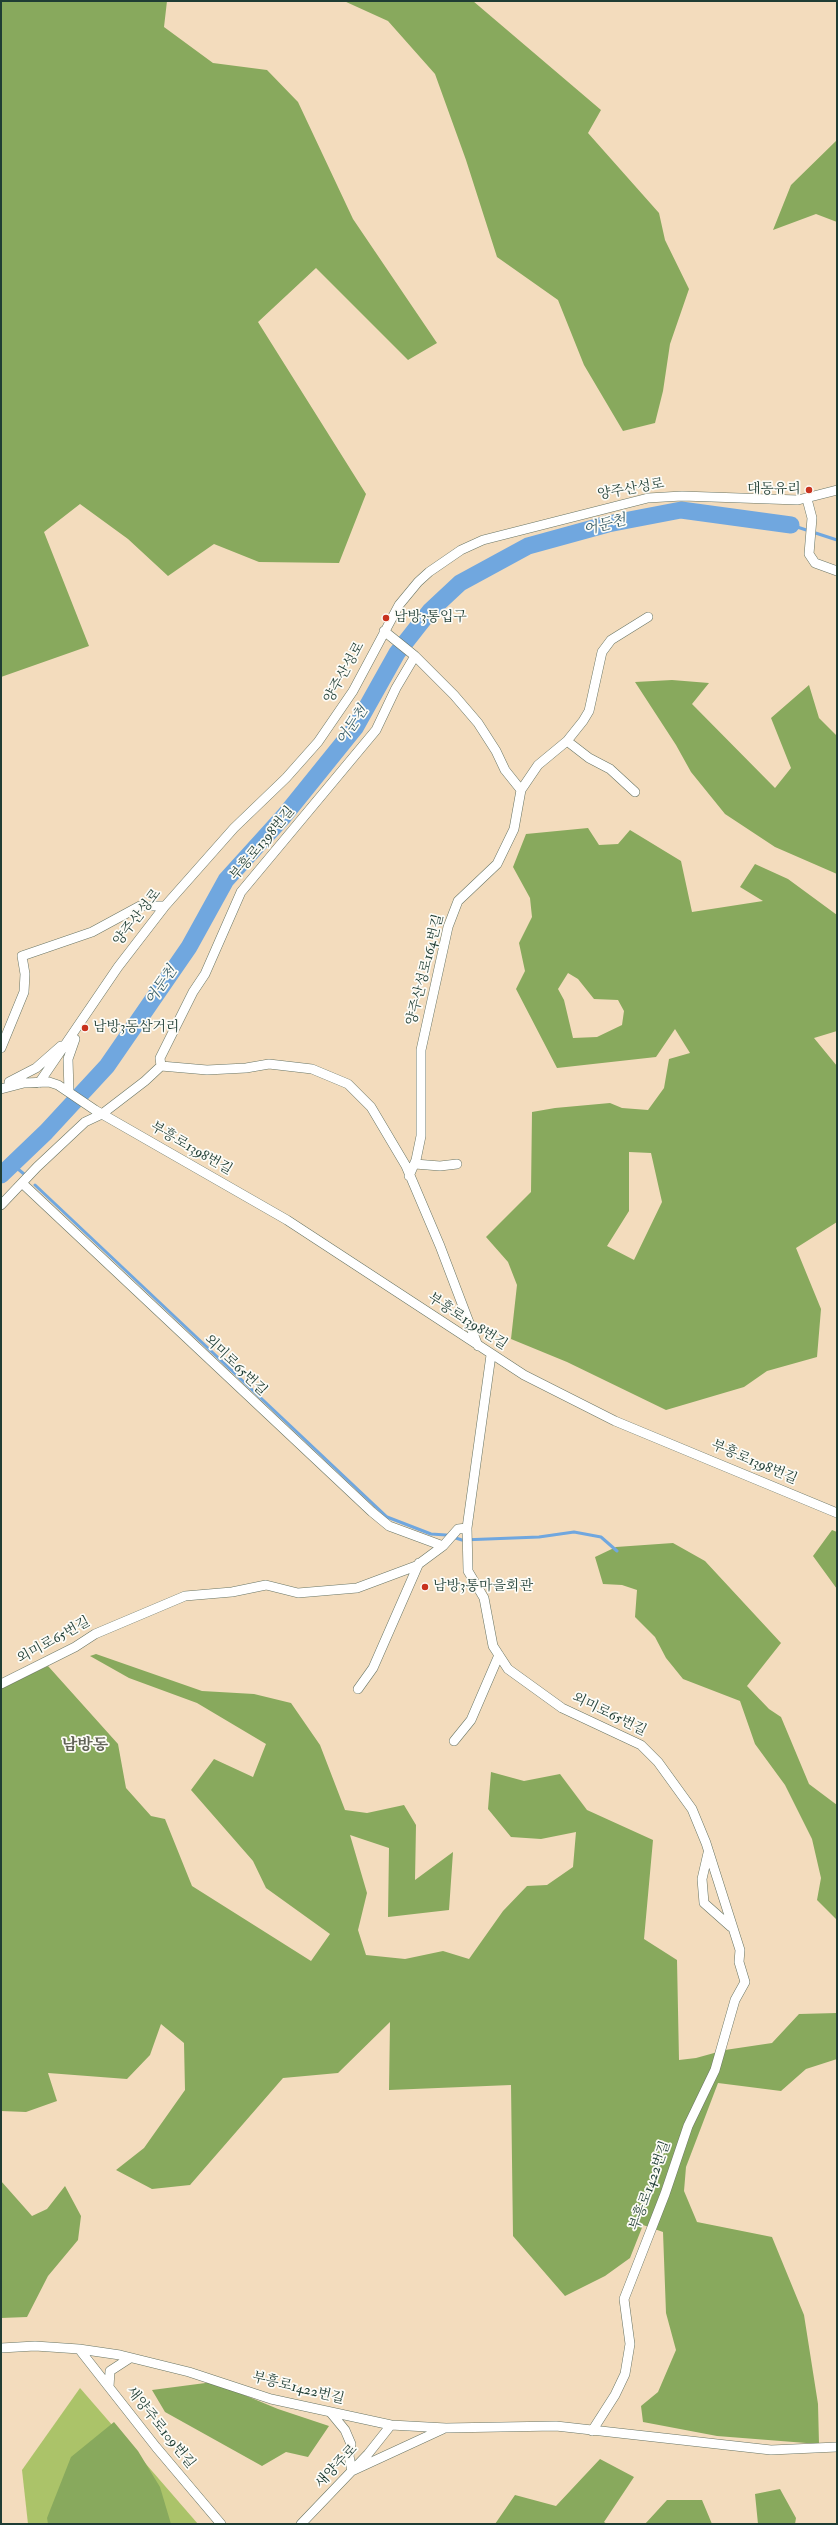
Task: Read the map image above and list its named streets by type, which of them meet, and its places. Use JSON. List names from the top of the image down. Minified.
{"streets":{"street":["양주산성로","부흥로1398번길","양주산성로164번길","외미로65번길","부흥로1422번길","새양주로109번길","새양주로"]},"crossings":[["양주산성로","부흥로1398번길"],["부흥로1398번길","양주산성로164번길"],["부흥로1398번길","외미로65번길"],["외미로65번길","부흥로1422번길"],["부흥로1422번길","새양주로109번길"],["부흥로1422번길","새양주로"]],"districts":["남방동"],"water":["어둔천"],"places":["대동유리","남방3통입구","남방3동삼거리","남방3통마을회관"]}
